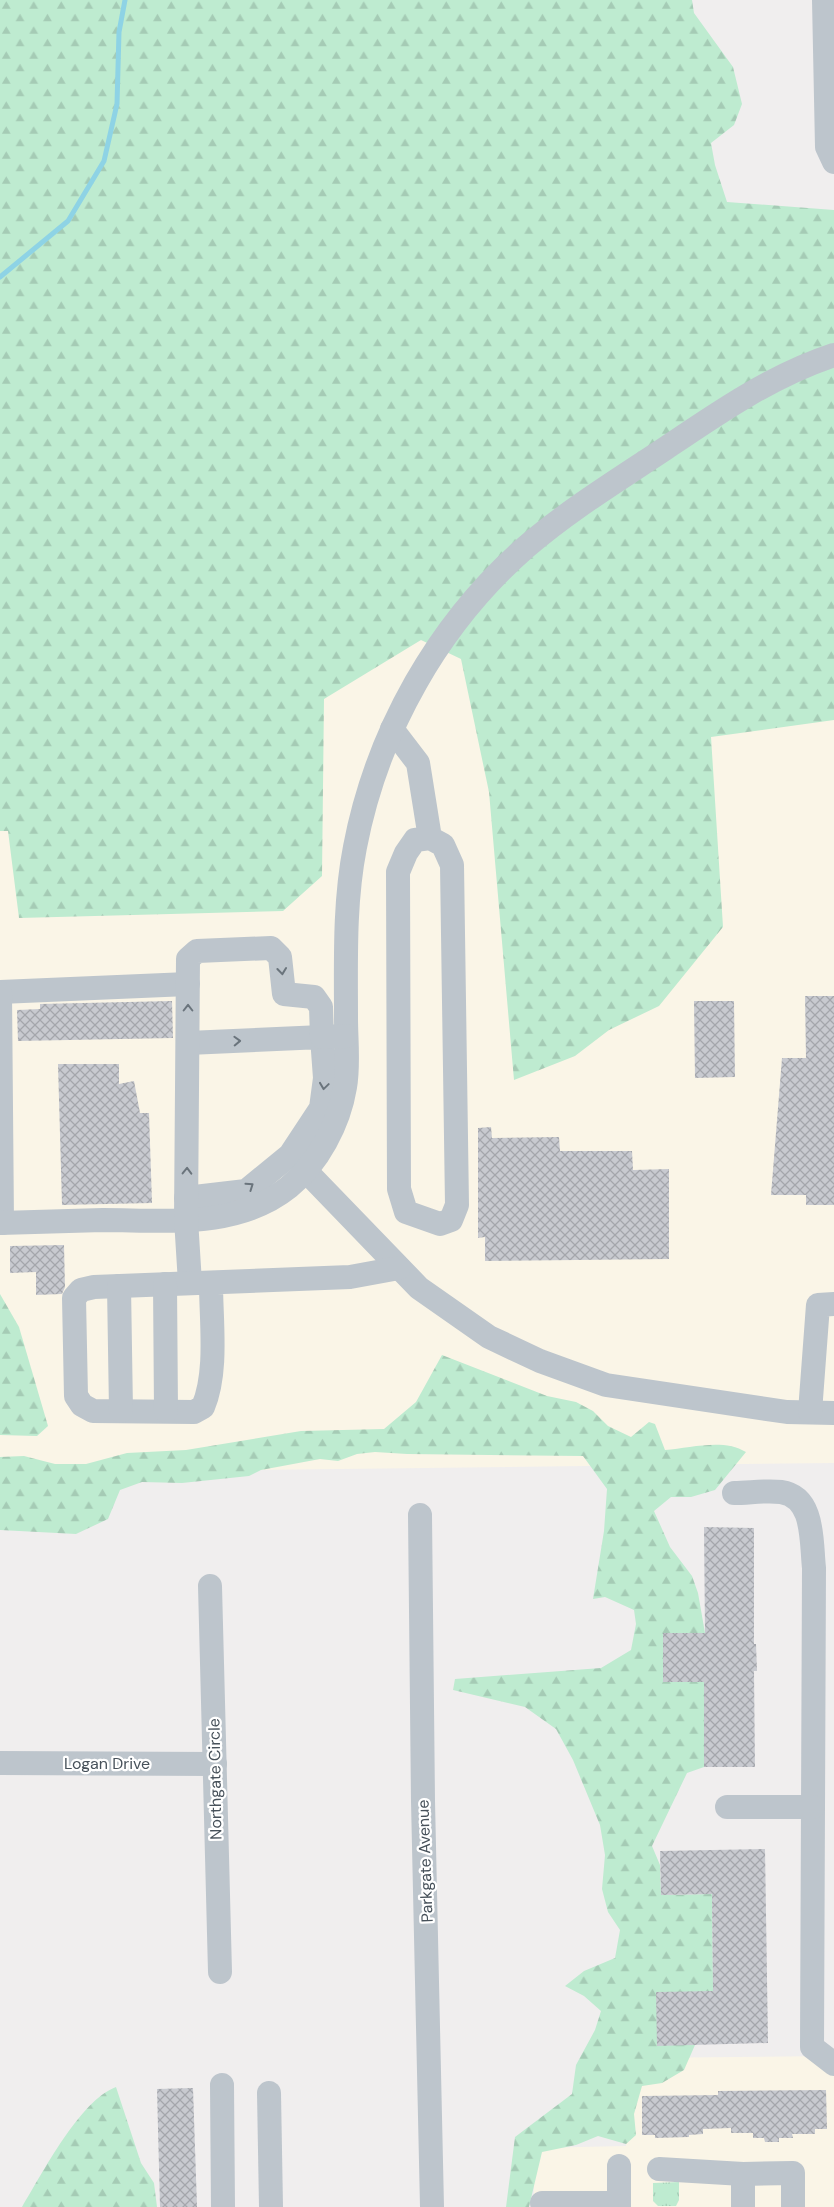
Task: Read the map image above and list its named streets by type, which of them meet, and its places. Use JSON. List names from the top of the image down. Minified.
{"streets":{"street":["Logan Drive","Northgate Circle","Parkgate Avenue"]},"crossings":[["Logan Drive","Northgate Circle"]]}
